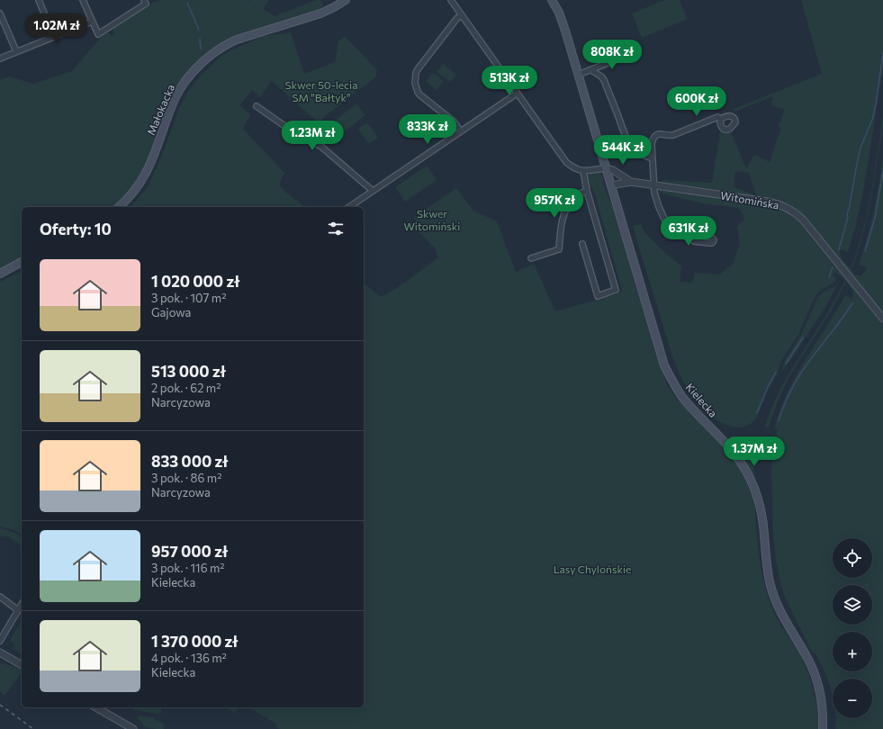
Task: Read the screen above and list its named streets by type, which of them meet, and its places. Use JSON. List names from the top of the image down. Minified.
{"streets":{"main road":["Małokacka","Kielecka"],"street":["Witomińska"]},"crossings":[["Witomińska","Kielecka"]],"parks":["Skwer 50-lecia SM \"Bałtyk\"","Skwer Witomiński","Lasy Chylońskie"],"page":{"price":["1.02M zł","808K zł","513K zł","600K zł","833K zł","1.23M zł","544K zł","957K zł","631K zł","1.37M zł"],"heading":"Oferty: 10","list":[{"name":"1 020 000 zł","note":"3 pok. · 107 m² · Gajowa"},{"name":"513 000 zł","note":"2 pok. · 62 m² · Narcyzowa"},{"name":"833 000 zł","note":"3 pok. · 86 m² · Narcyzowa"},{"name":"957 000 zł","note":"3 pok. · 116 m² · Kielecka"},{"name":"1 370 000 zł","note":"4 pok. · 136 m² · Kielecka"}],"map_buttons":["+","−"]}}
